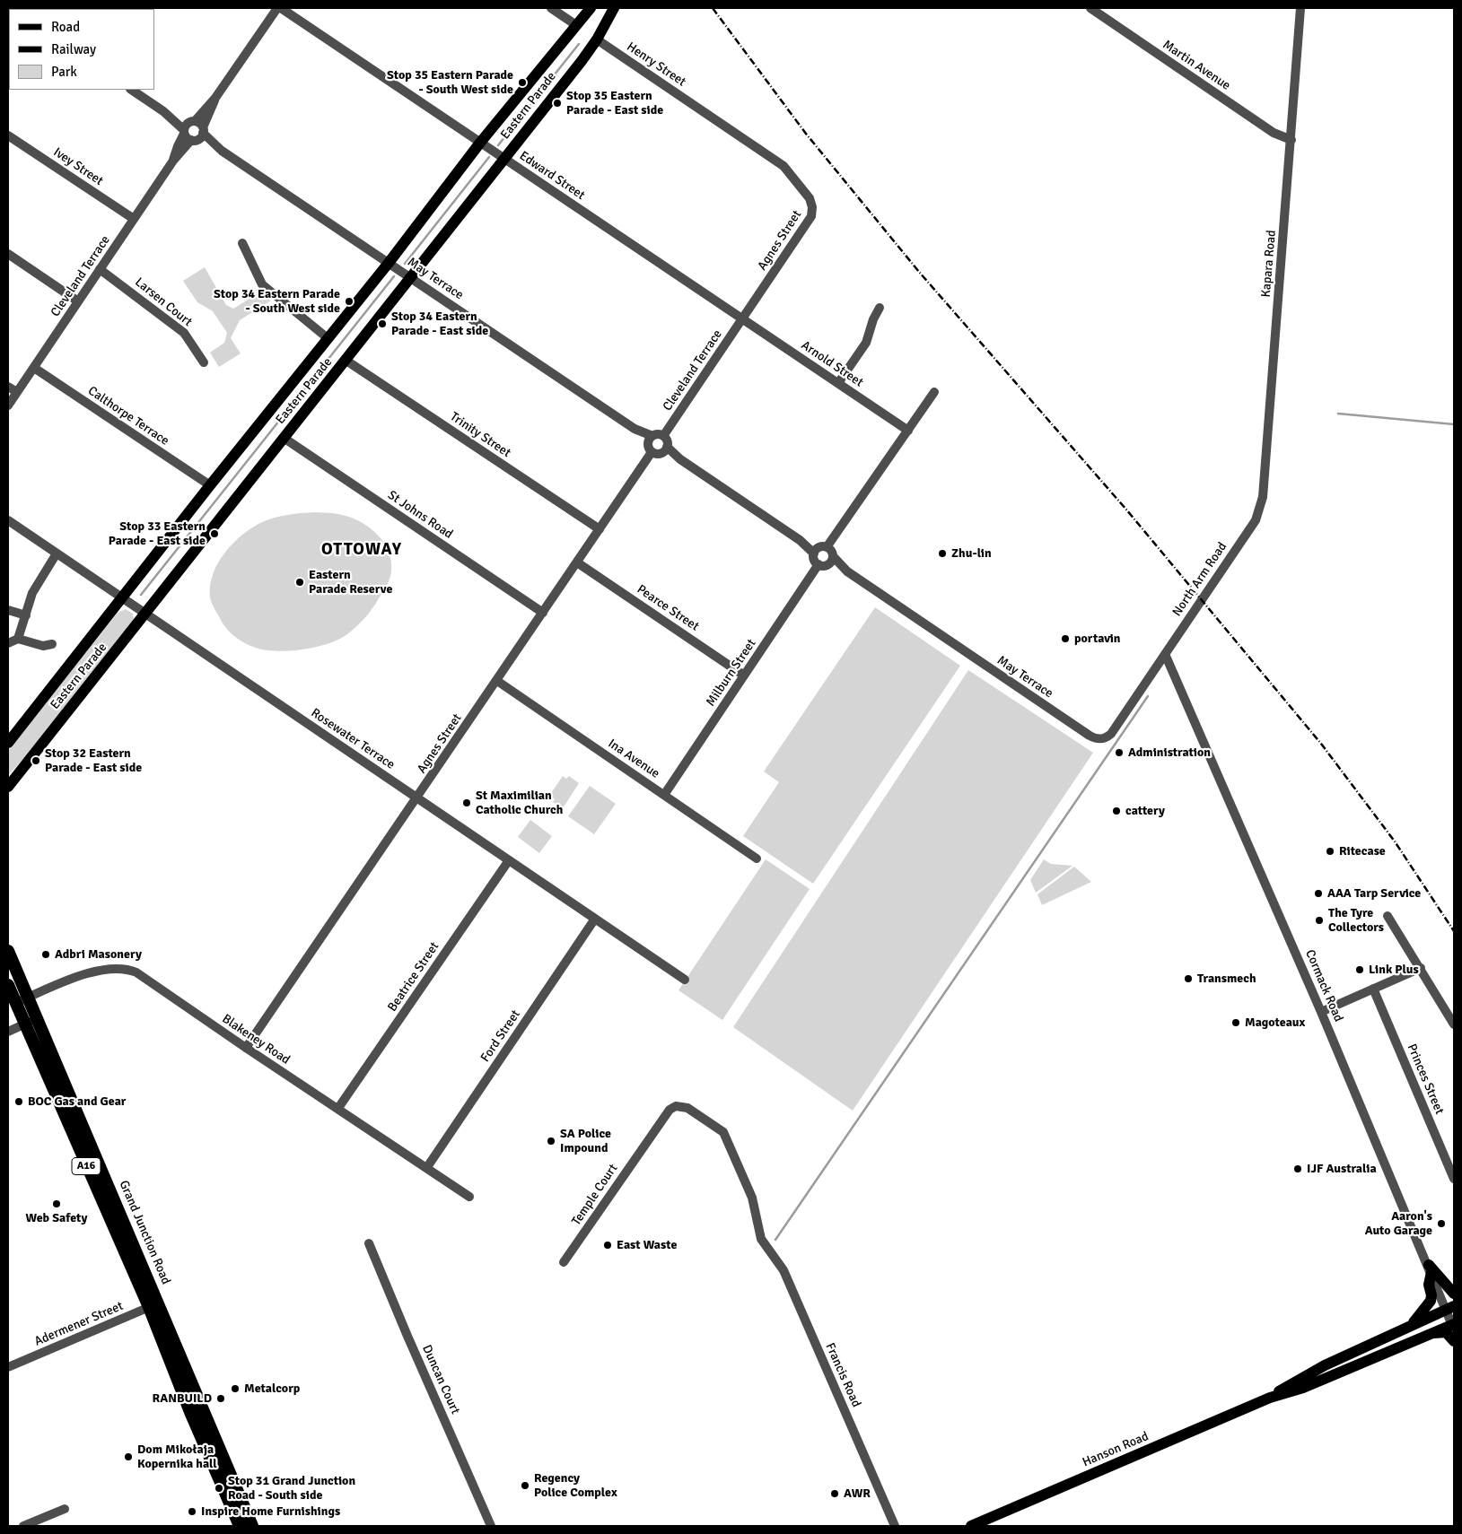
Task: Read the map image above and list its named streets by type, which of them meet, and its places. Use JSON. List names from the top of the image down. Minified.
{"streets":{"highway":["A16","Grand Junction Road"],"main road":["Eastern Parade","Hanson Road"],"street":["Henry Street","Martin Avenue","Ivey Street","Edward Street","Agnes Street","Kapara Road","Cleveland Terrace","May Terrace","Larsen Court","Arnold Street","Calthorpe Terrace","Trinity Street","St Johns Road","North Arm Road","Pearce Street","Milburn Street","Rosewater Terrace","Ina Avenue","Beatrice Street","Cormack Road","Ford Street","Blakeney Road","Princes Street","Temple Court","Adermener Street","Francis Road","Duncan Court"]},"crossings":[["Henry Street","Eastern Parade"],["Henry Street","Agnes Street"],["Martin Avenue","Kapara Road"],["Eastern Parade","Edward Street"],["Eastern Parade","May Terrace"],["Eastern Parade","Calthorpe Terrace"],["Eastern Parade","Trinity Street"],["Eastern Parade","St Johns Road"],["Eastern Parade","Rosewater Terrace"],["Ivey Street","Cleveland Terrace"],["Edward Street","Agnes Street"],["Edward Street","Cleveland Terrace"],["Edward Street","Arnold Street"],["Agnes Street","Cleveland Terrace"],["Agnes Street","May Terrace"],["Agnes Street","Arnold Street"],["Agnes Street","Trinity Street"],["Agnes Street","St Johns Road"],["Agnes Street","Pearce Street"],["Agnes Street","Rosewater Terrace"],["Agnes Street","Ina Avenue"],["Agnes Street","Blakeney Road"],["Kapara Road","North Arm Road"],["Cleveland Terrace","May Terrace"],["Cleveland Terrace","Larsen Court"],["Cleveland Terrace","Arnold Street"],["Cleveland Terrace","Calthorpe Terrace"],["May Terrace","North Arm Road"],["May Terrace","Milburn Street"],["May Terrace","Cormack Road"],["North Arm Road","Cormack Road"],["Pearce Street","Milburn Street"],["Milburn Street","Ina Avenue"],["Rosewater Terrace","Beatrice Street"],["Rosewater Terrace","Ford Street"],["Beatrice Street","Blakeney Road"],["Cormack Road","Hanson Road"],["Ford Street","Blakeney Road"],["Blakeney Road","Grand Junction Road"],["Temple Court","Francis Road"],["Grand Junction Road","Adermener Street"]],"districts":["OTTOWAY"],"places":["Stop 35 Eastern Parade - South West side","Stop 35 Eastern Parade - East side","Stop 34 Eastern Parade - South West side","Stop 34 Eastern Parade - East side","Stop 33 Eastern Parade - East side","Zhu-lin","Eastern Parade Reserve","portavin","Administration","Stop 32 Eastern Parade - East side","St Maximilian Catholic Church","cattery","Ritecase","AAA Tarp Service","The Tyre Collectors","Adbri Masonery","Link Plus","Transmech","Magoteaux","BOC Gas and Gear","SA Police Impound","IJF Australia","Web Safety","Aaron's Auto Garage","East Waste","Metalcorp","RANBUILD","Dom Mikołaja Kopernika hall","Regency Police Complex","Stop 31 Grand Junction Road - South side","AWR","Inspire Home Furnishings"],"legend":["Road","Railway","Park"]}
